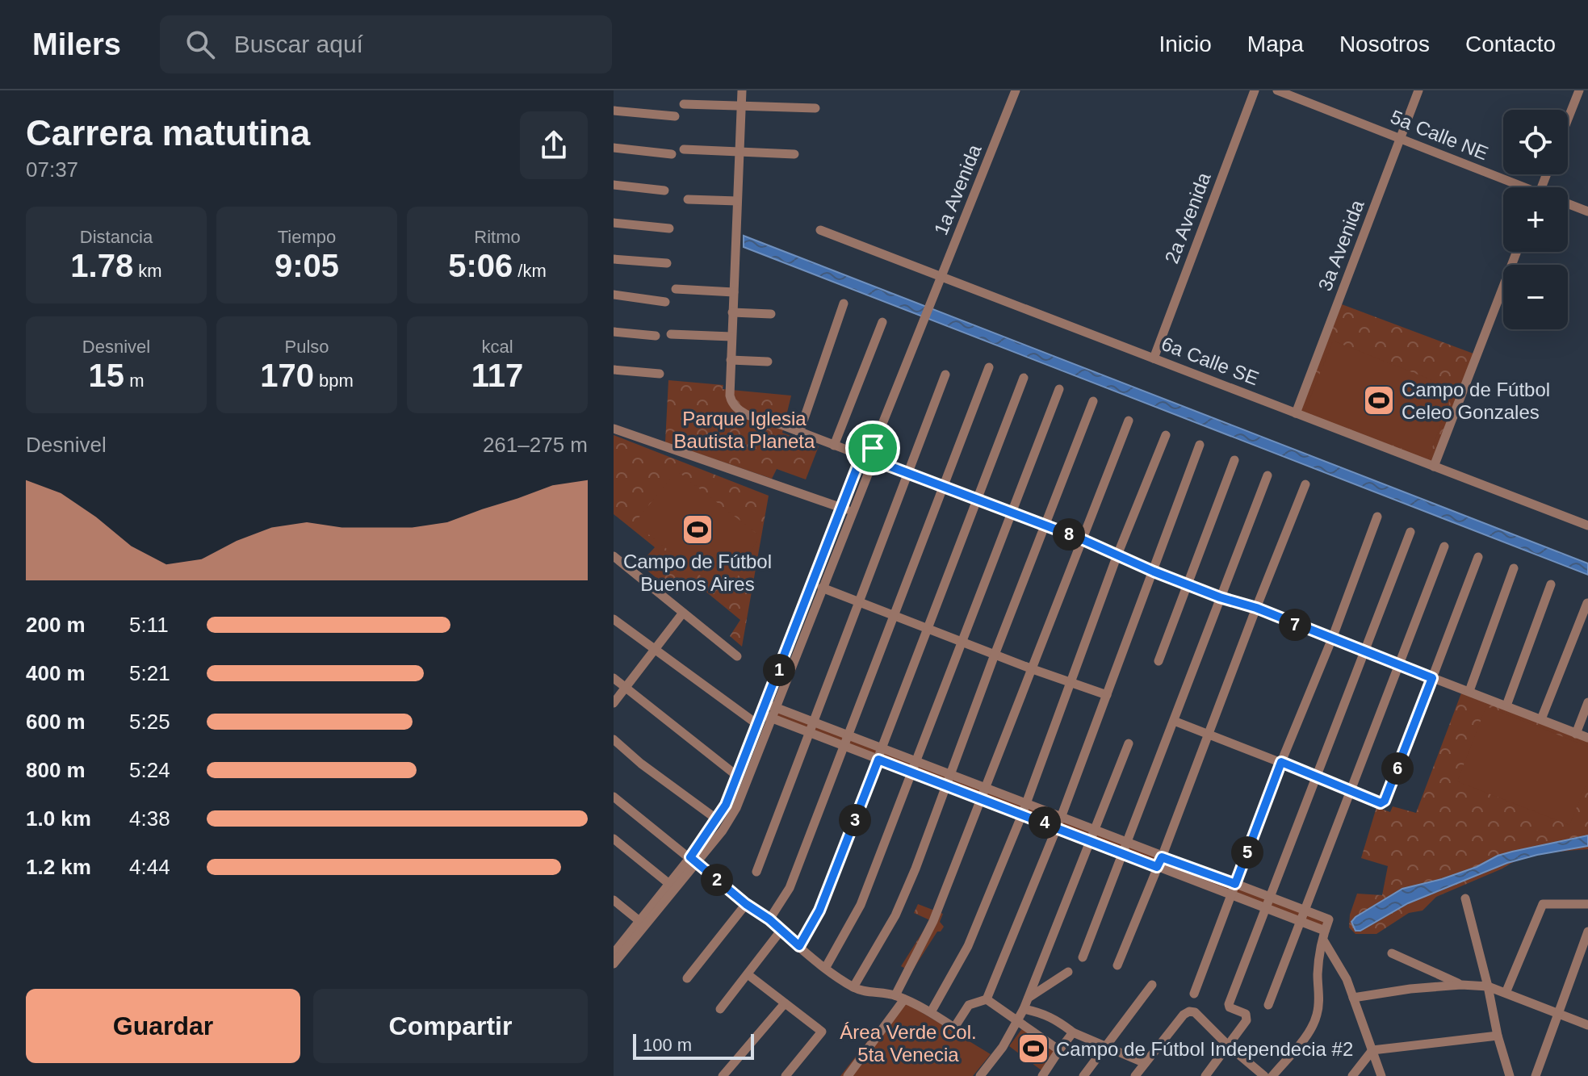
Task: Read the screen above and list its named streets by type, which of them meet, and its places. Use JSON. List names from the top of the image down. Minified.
{"streets":{"street":["5a Calle NE","1a Avenida","2a Avenida","3a Avenida","6a Calle SE"]},"crossings":[["5a Calle NE","3a Avenida"],["1a Avenida","6a Calle SE"],["2a Avenida","6a Calle SE"],["3a Avenida","6a Calle SE"]],"parks":["Parque Iglesia Bautista Planeta","Área Verde Col. 5ta Venecia"],"places":{"sports":["Campo de Fútbol Celeo Gonzales","Campo de Fútbol Buenos Aires","Campo de Fútbol Independecia #2"]},"scale_bar":"100 m","page":{"header":"Milers","search":"Buscar aquí","nav":["Inicio","Mapa","Nosotros","Contacto"],"heading":["Carrera matutina","07:37"],"map_buttons":["+","−"],"stats":[["Distancia","1.78 km"],["Tiempo","9:05"],["Ritmo","5:06 /km"],["Desnivel","15 m"],["Pulso","170 bpm"],["kcal","117"]],"chart":["Desnivel","261–275 m"],"pins":["8","7","1","6","3","4","5","2"],"list":[{"name":"200 m","note":"5:11"},{"name":"400 m","note":"5:21"},{"name":"600 m","note":"5:25"},{"name":"800 m","note":"5:24"},{"name":"1.0 km","note":"4:38"},{"name":"1.2 km","note":"4:44"}],"buttons":["Guardar","Compartir"],"scale":"100 m"}}
